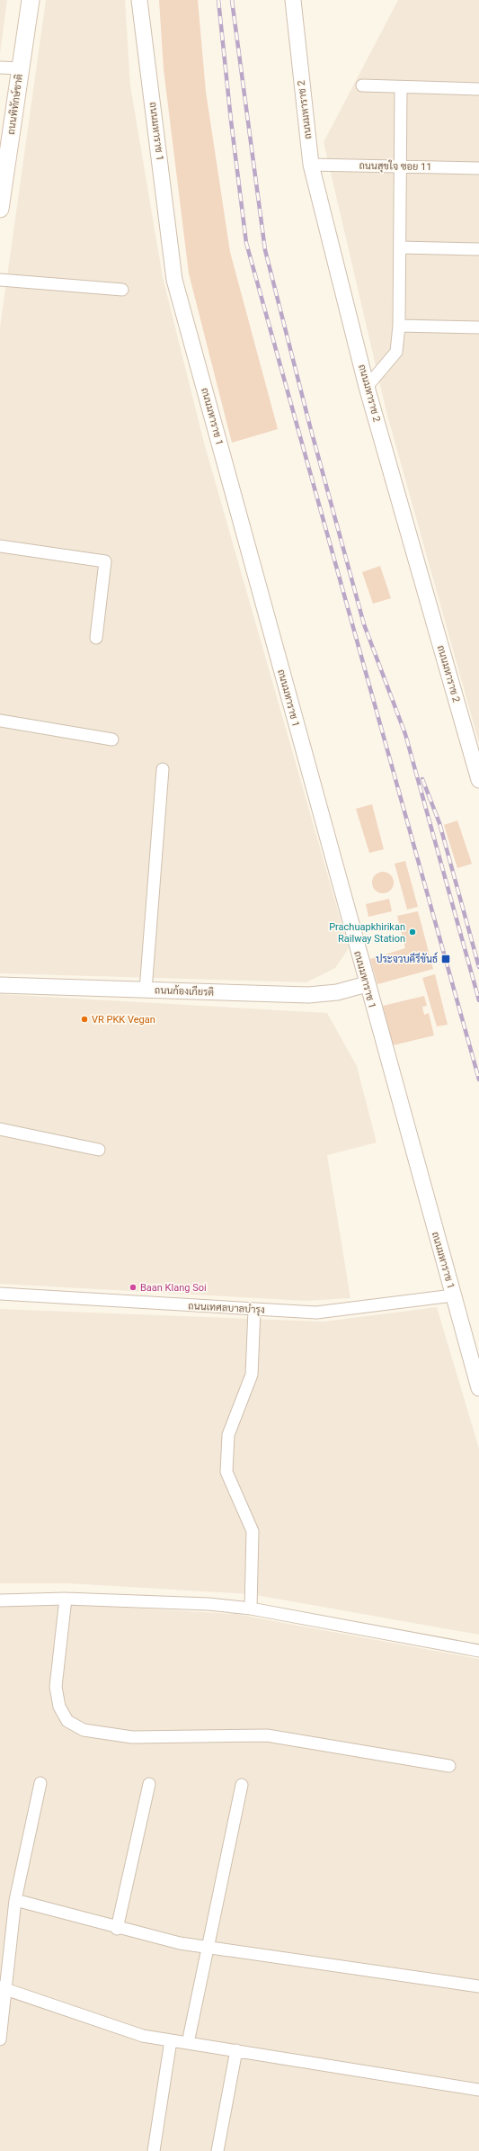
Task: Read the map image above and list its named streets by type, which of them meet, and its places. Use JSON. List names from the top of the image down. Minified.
{"streets":{"main road":["ถนนพิทักษ์ชาติ"],"street":["ถนนมหาราช 2","ถนนมหาราช 1","ถนนสุขใจ ซอย 11","ถนนก้องเกียรติ","ถนนเทศลบาลบำรุง"]},"crossings":[["ถนนมหาราช 2","ถนนสุขใจ ซอย 11"],["ถนนมหาราช 1","ถนนก้องเกียรติ"],["ถนนมหาราช 1","ถนนเทศลบาลบำรุง"]],"places":{"other":["Prachuapkhirikan Railway Station","VR PKK Vegan","Baan Klang Soi"],"transit":["ประจวบคีรีขันธ์"]}}
